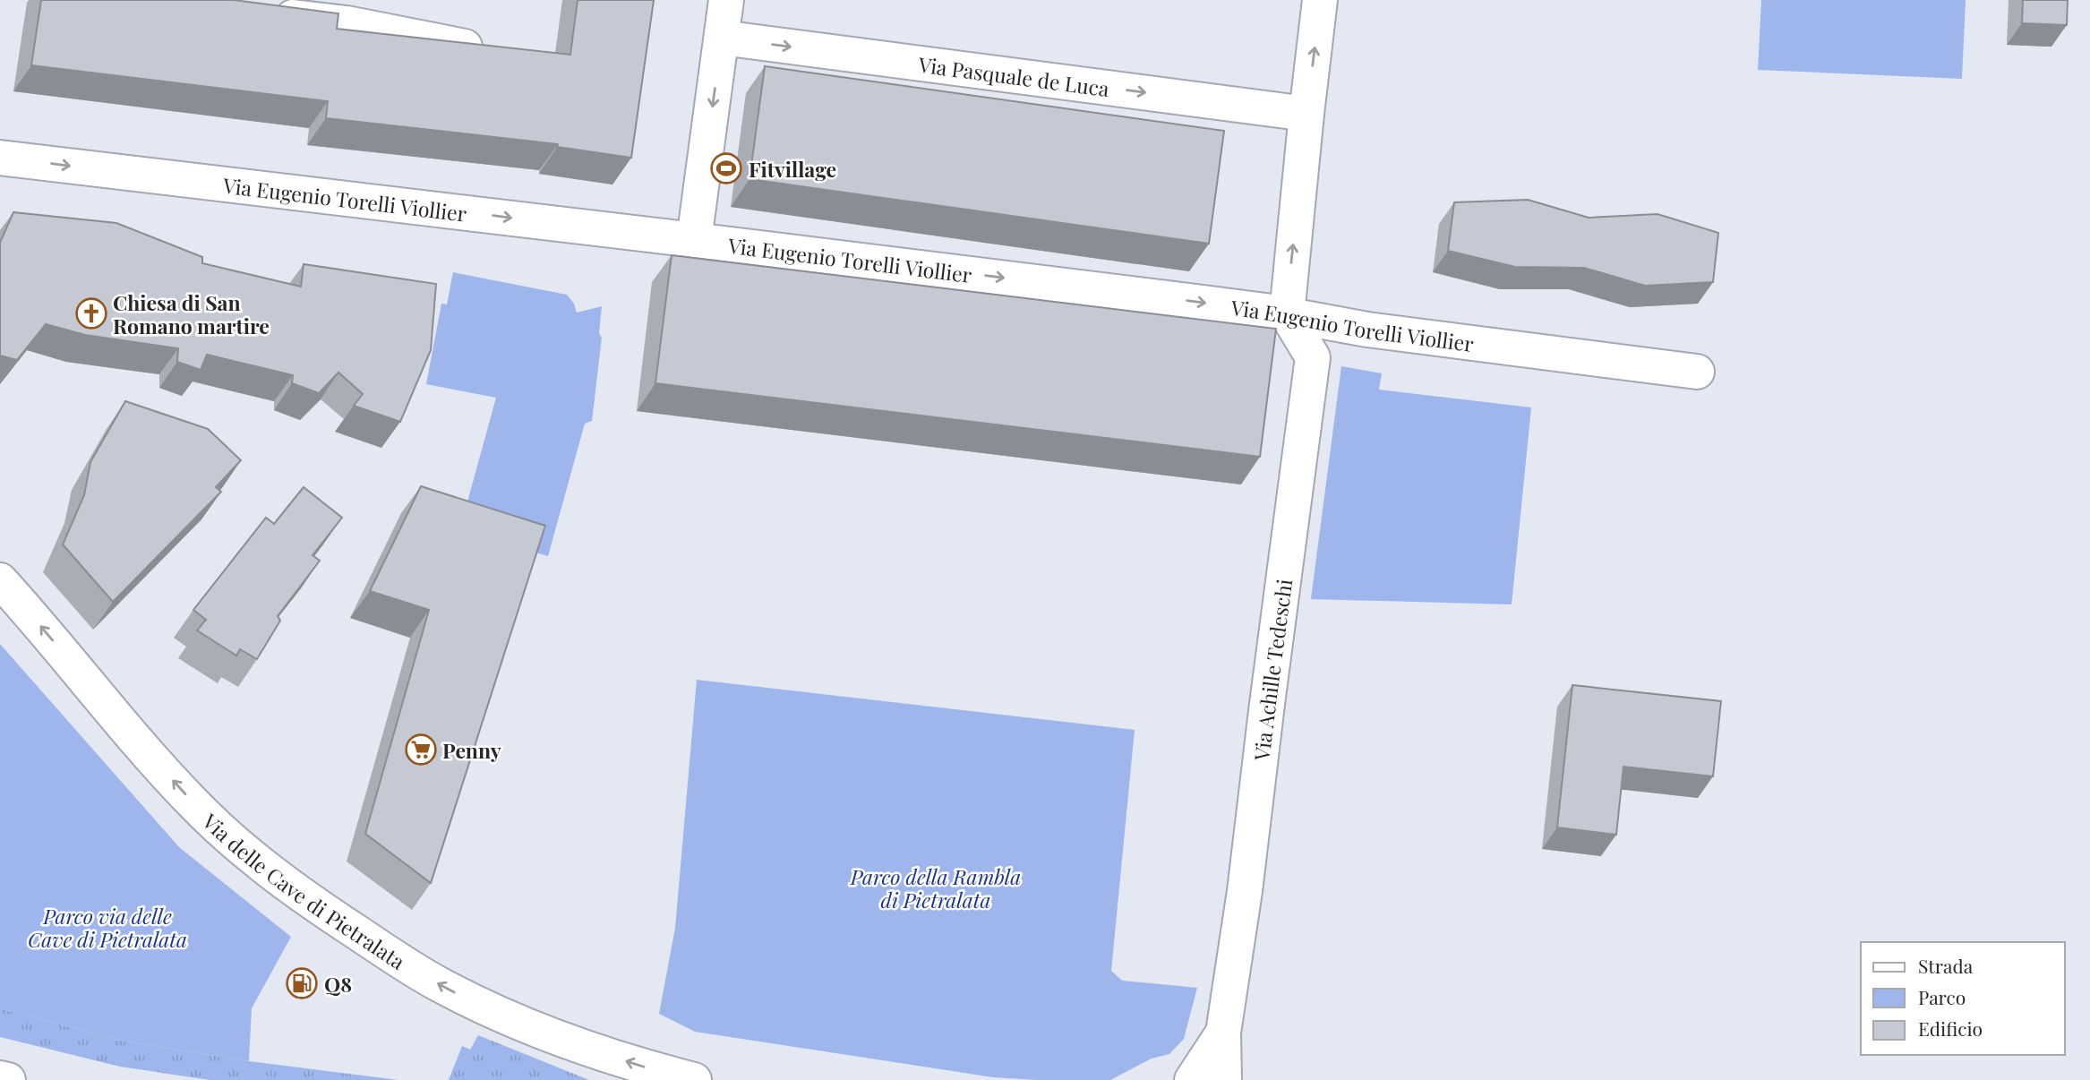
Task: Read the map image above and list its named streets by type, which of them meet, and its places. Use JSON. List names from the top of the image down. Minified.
{"streets":{"street":["Via Pasquale de Luca","Via Eugenio Torelli Viollier","Via Achille Tedeschi","Via delle Cave di Pietralata"]},"crossings":[["Via Eugenio Torelli Viollier","Via Achille Tedeschi"]],"one_way":["Via Pasquale de Luca","Via Eugenio Torelli Viollier","Via delle Cave di Pietralata"],"parks":["Parco della Rambla di Pietralata","Parco via delle Cave di Pietralata"],"places":{"sports":["Fitvillage"],"church":["Chiesa di San Romano martire"],"supermarket":["Penny"],"fuel station":["Q8"]},"legend":["Strada","Parco","Edificio"]}
